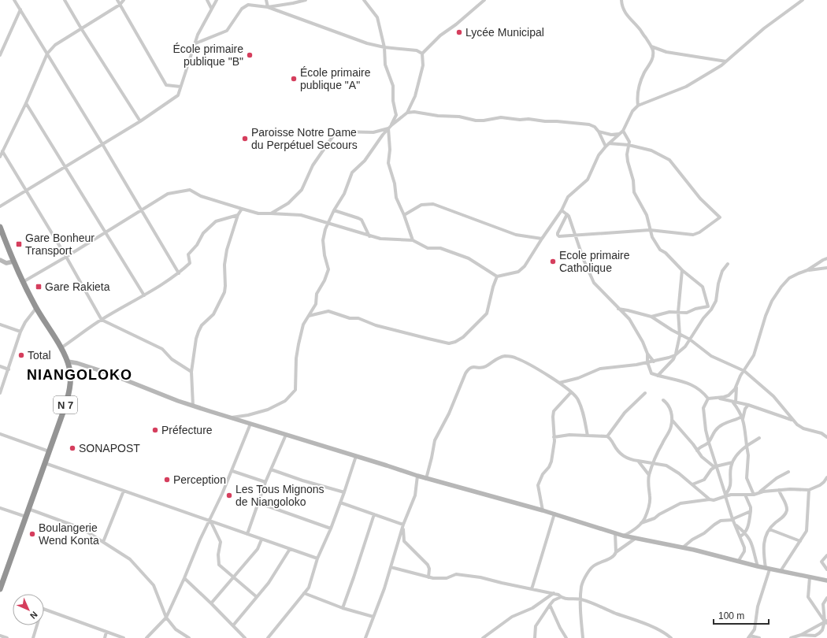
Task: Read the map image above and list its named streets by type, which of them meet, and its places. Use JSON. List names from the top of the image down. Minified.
{"streets":{"highway":["N 7"]},"districts":["NIANGOLOKO"],"places":{"other":["Lycée Municipal","École primaire publique \"B\"","École primaire publique \"A\"","Paroisse Notre Dame du Perpétuel Secours","Ecole primaire Catholique","Total","Préfecture","SONAPOST","Perception","Les Tous Mignons de Niangoloko","Boulangerie Wend Konta"],"transit":["Gare Bonheur Transport","Gare Rakieta"]},"scale_bar":"100 m","north":"bottom right"}
